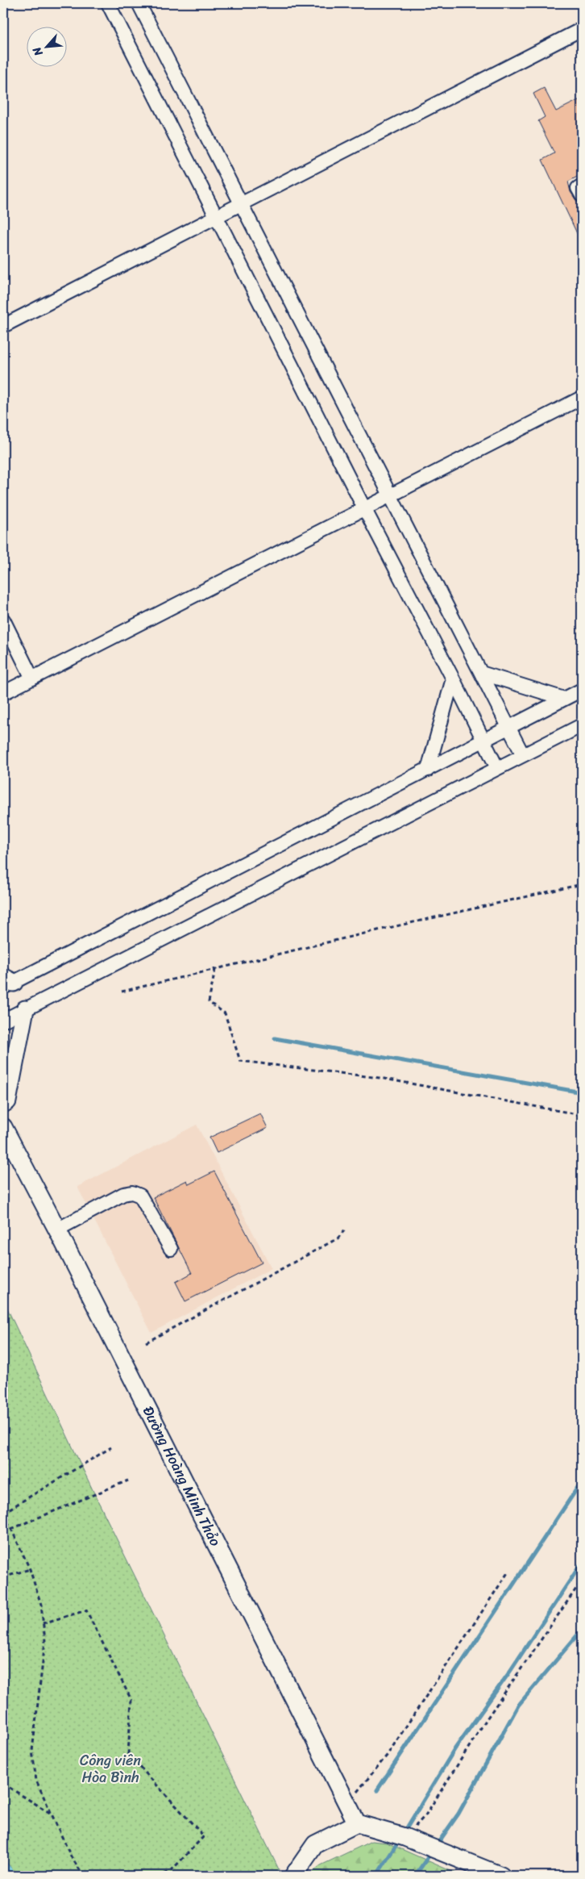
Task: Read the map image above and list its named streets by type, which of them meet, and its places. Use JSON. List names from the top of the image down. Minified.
{"streets":{"main road":["Đường Hoàng Minh Thảo"]},"parks":["Công viên Hòa Bình"],"north":"bottom left"}
